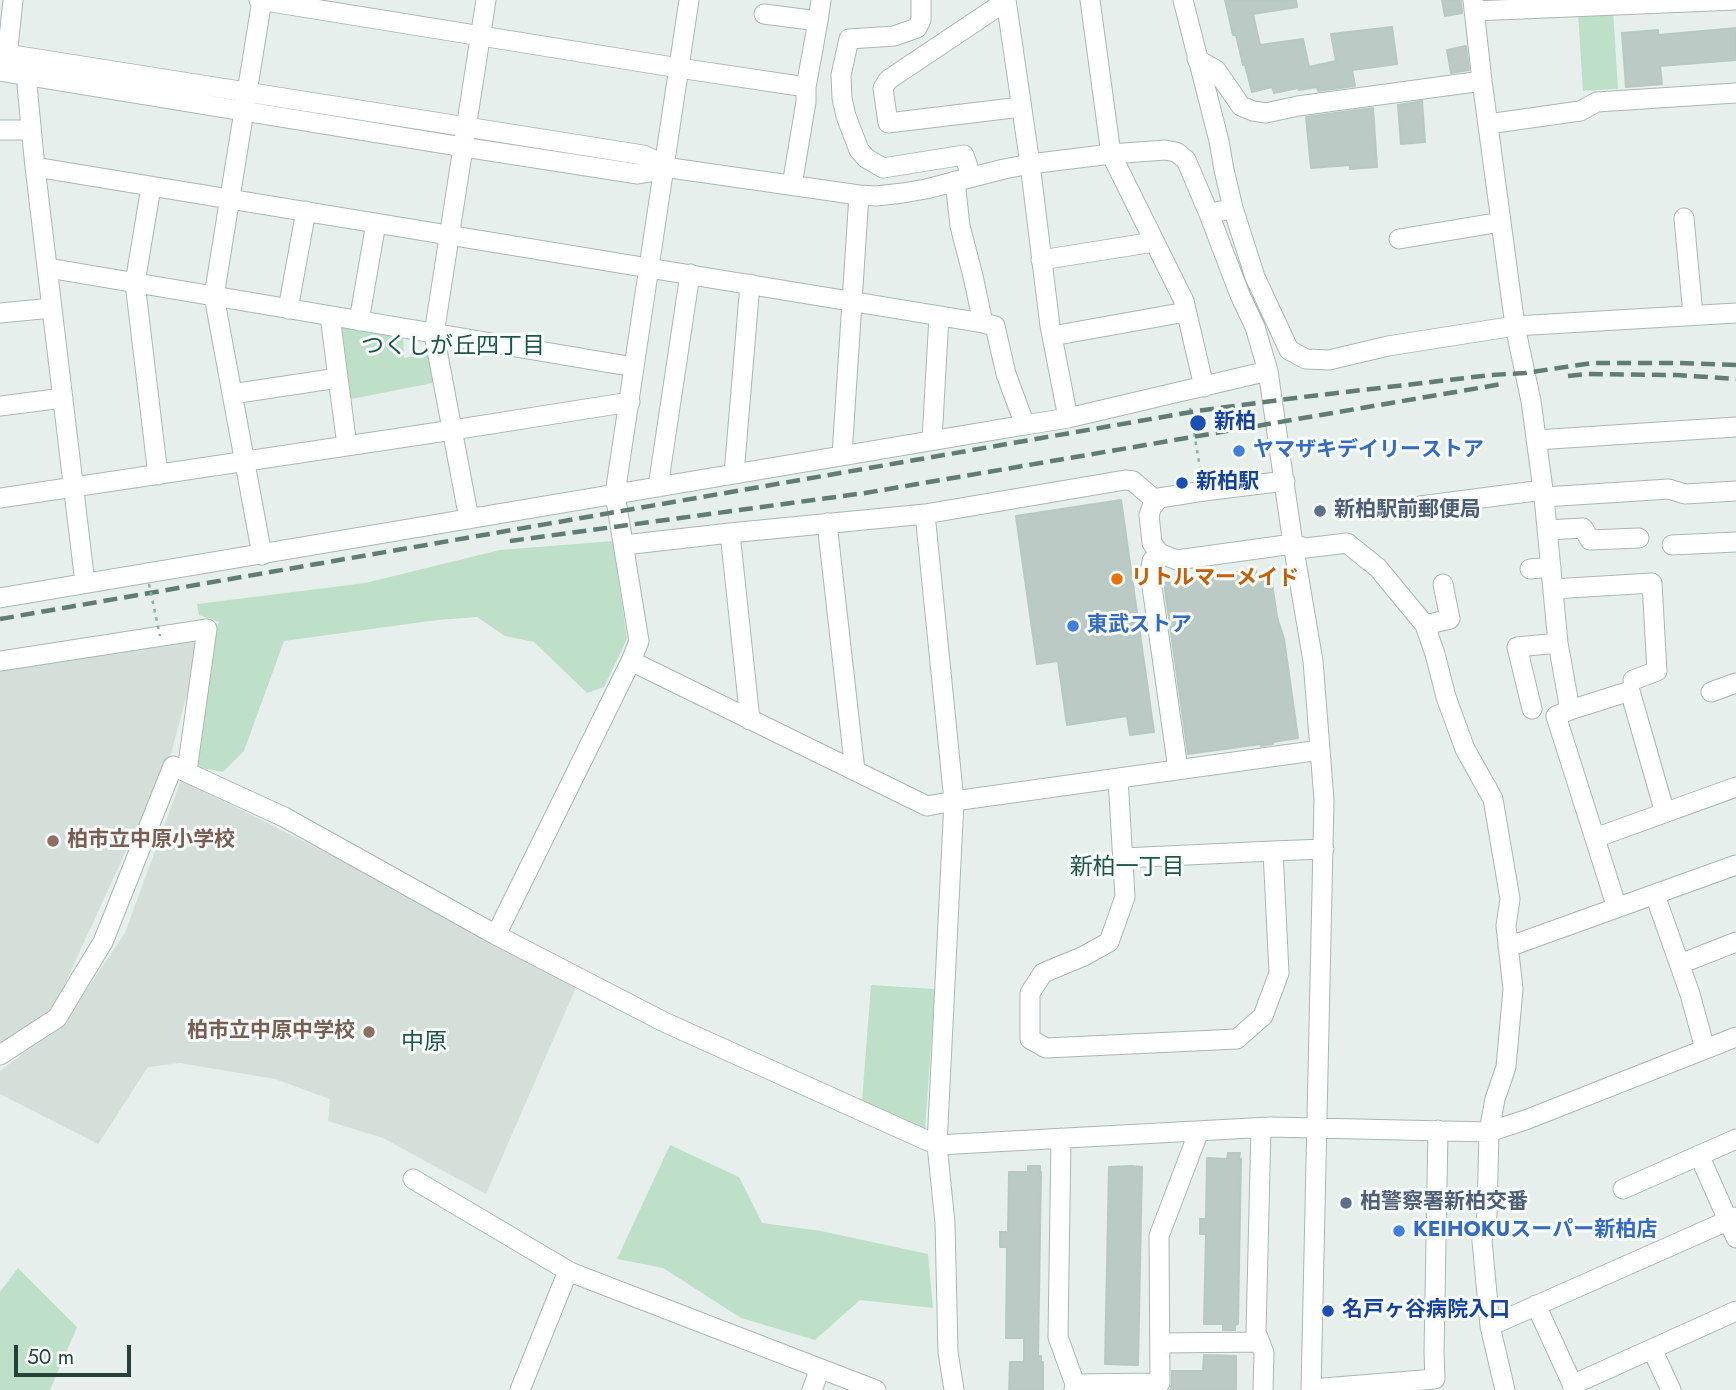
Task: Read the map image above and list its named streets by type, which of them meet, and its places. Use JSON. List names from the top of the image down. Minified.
{"districts":["つくしが丘四丁目","新柏一丁目","中原"],"places":["新柏","ヤマザキデイリーストア","新柏駅","新柏駅前郵便局","リトルマーメイド","東武ストア","柏市立中原小学校","柏市立中原中学校","柏警察署新柏交番","KEIHOKUスーパー新柏店","名戸ヶ谷病院入口"],"scale_bar":"50 m"}
